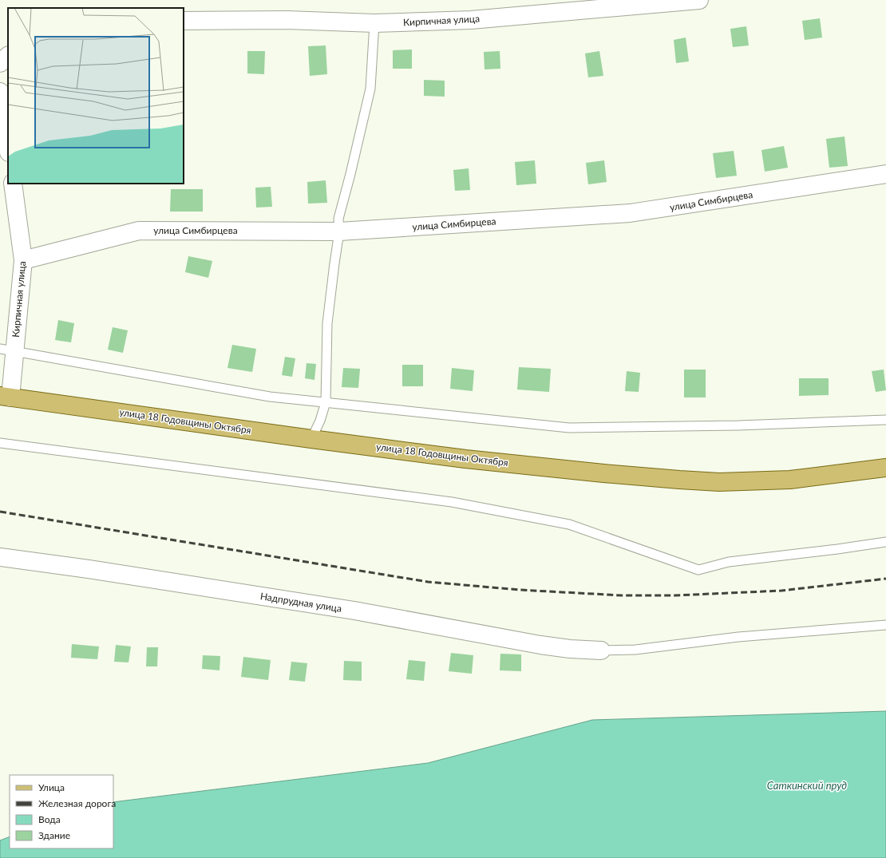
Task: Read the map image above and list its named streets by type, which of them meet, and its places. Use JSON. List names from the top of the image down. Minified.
{"streets":{"main road":["улица 18 Годовщины Октября"],"street":["Кирпичная улица","улица Симбирцева","Надпрудная улица"]},"crossings":[["Кирпичная улица","улица Симбирцева"],["Кирпичная улица","улица 18 Годовщины Октября"]],"water":["Саткинский пруд"],"legend":["Улица","Железная дорога","Вода","Здание"]}
